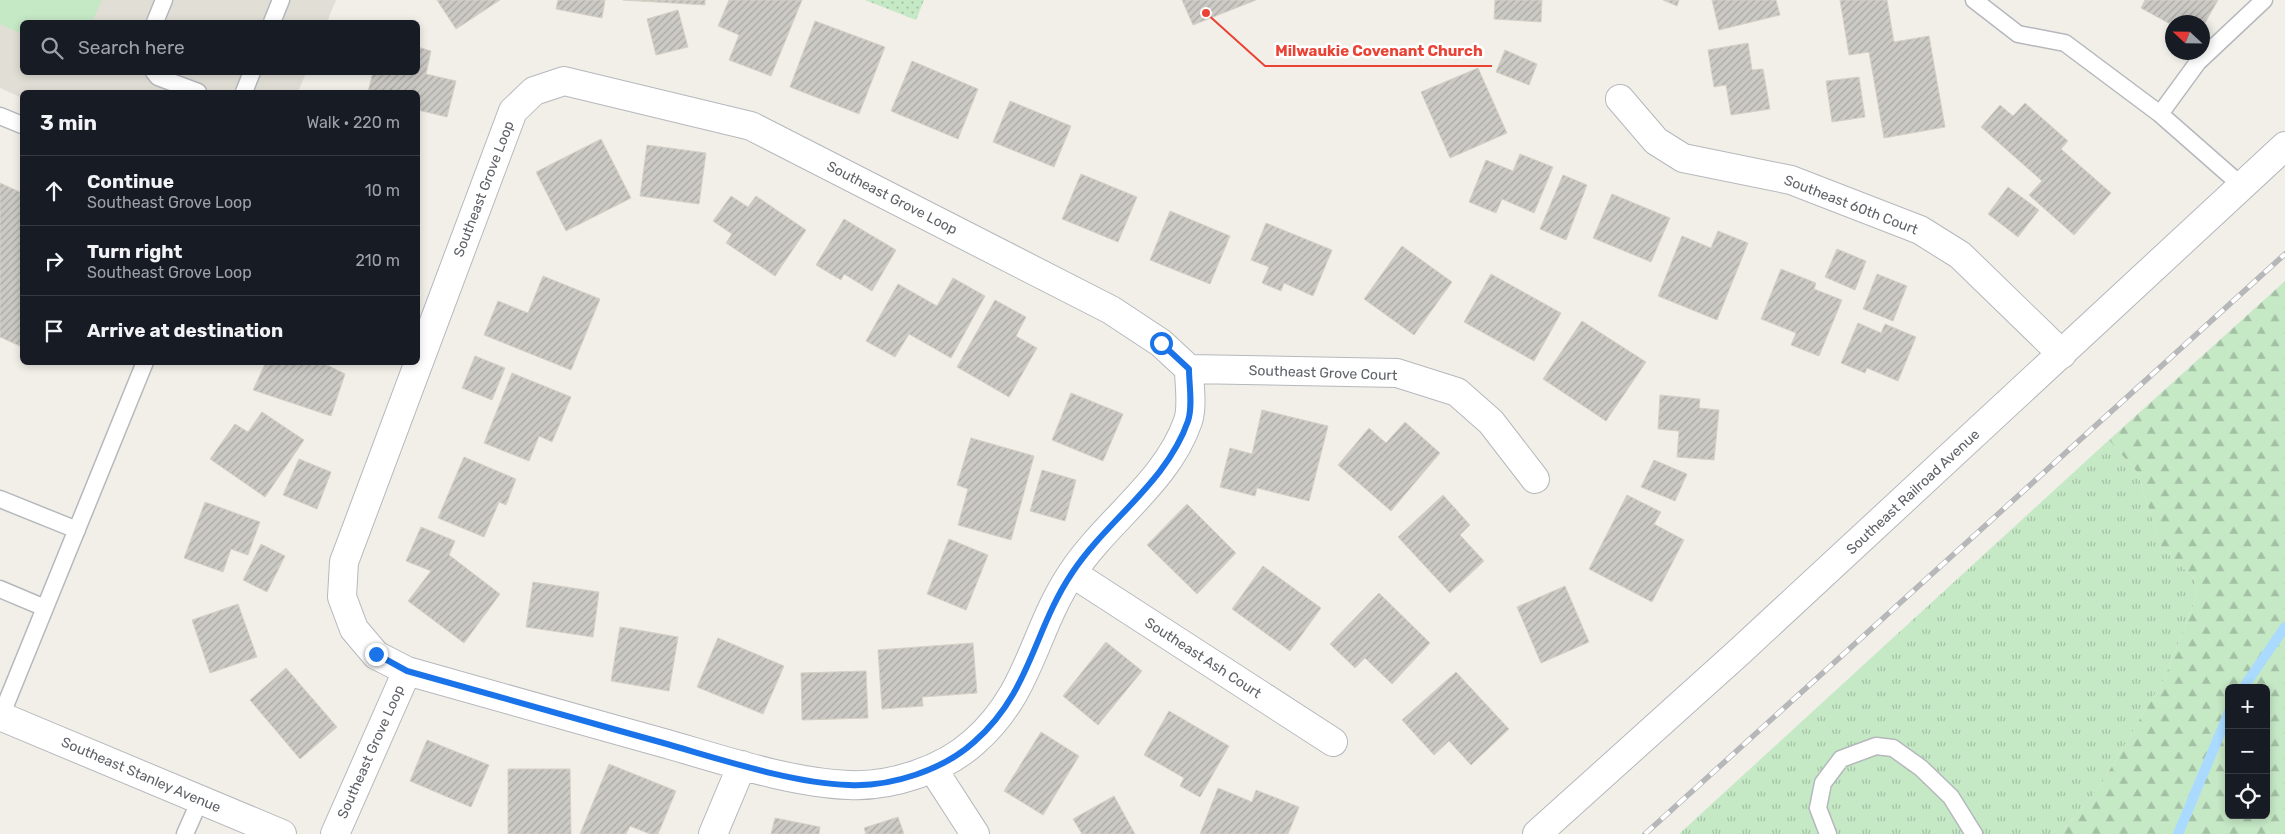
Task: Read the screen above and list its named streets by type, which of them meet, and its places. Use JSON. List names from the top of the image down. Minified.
{"streets":{"street":["Southeast Grove Loop","Southeast 60th Court","Southeast Grove Court","Southeast Railroad Avenue","Southeast Ash Court","Southeast Stanley Avenue"]},"crossings":[["Southeast Grove Loop","Southeast Grove Court"],["Southeast Grove Loop","Southeast Ash Court"],["Southeast 60th Court","Southeast Railroad Avenue"]],"places":["Milwaukie Covenant Church"],"north":"left","page":{"search":"Search here","heading":["3 min","Walk · 220 m"],"list":[["Continue","Southeast Grove Loop","10 m"],["Turn right","Southeast Grove Loop","210 m"],"Arrive at destination"],"map_buttons":["+","−"]}}
